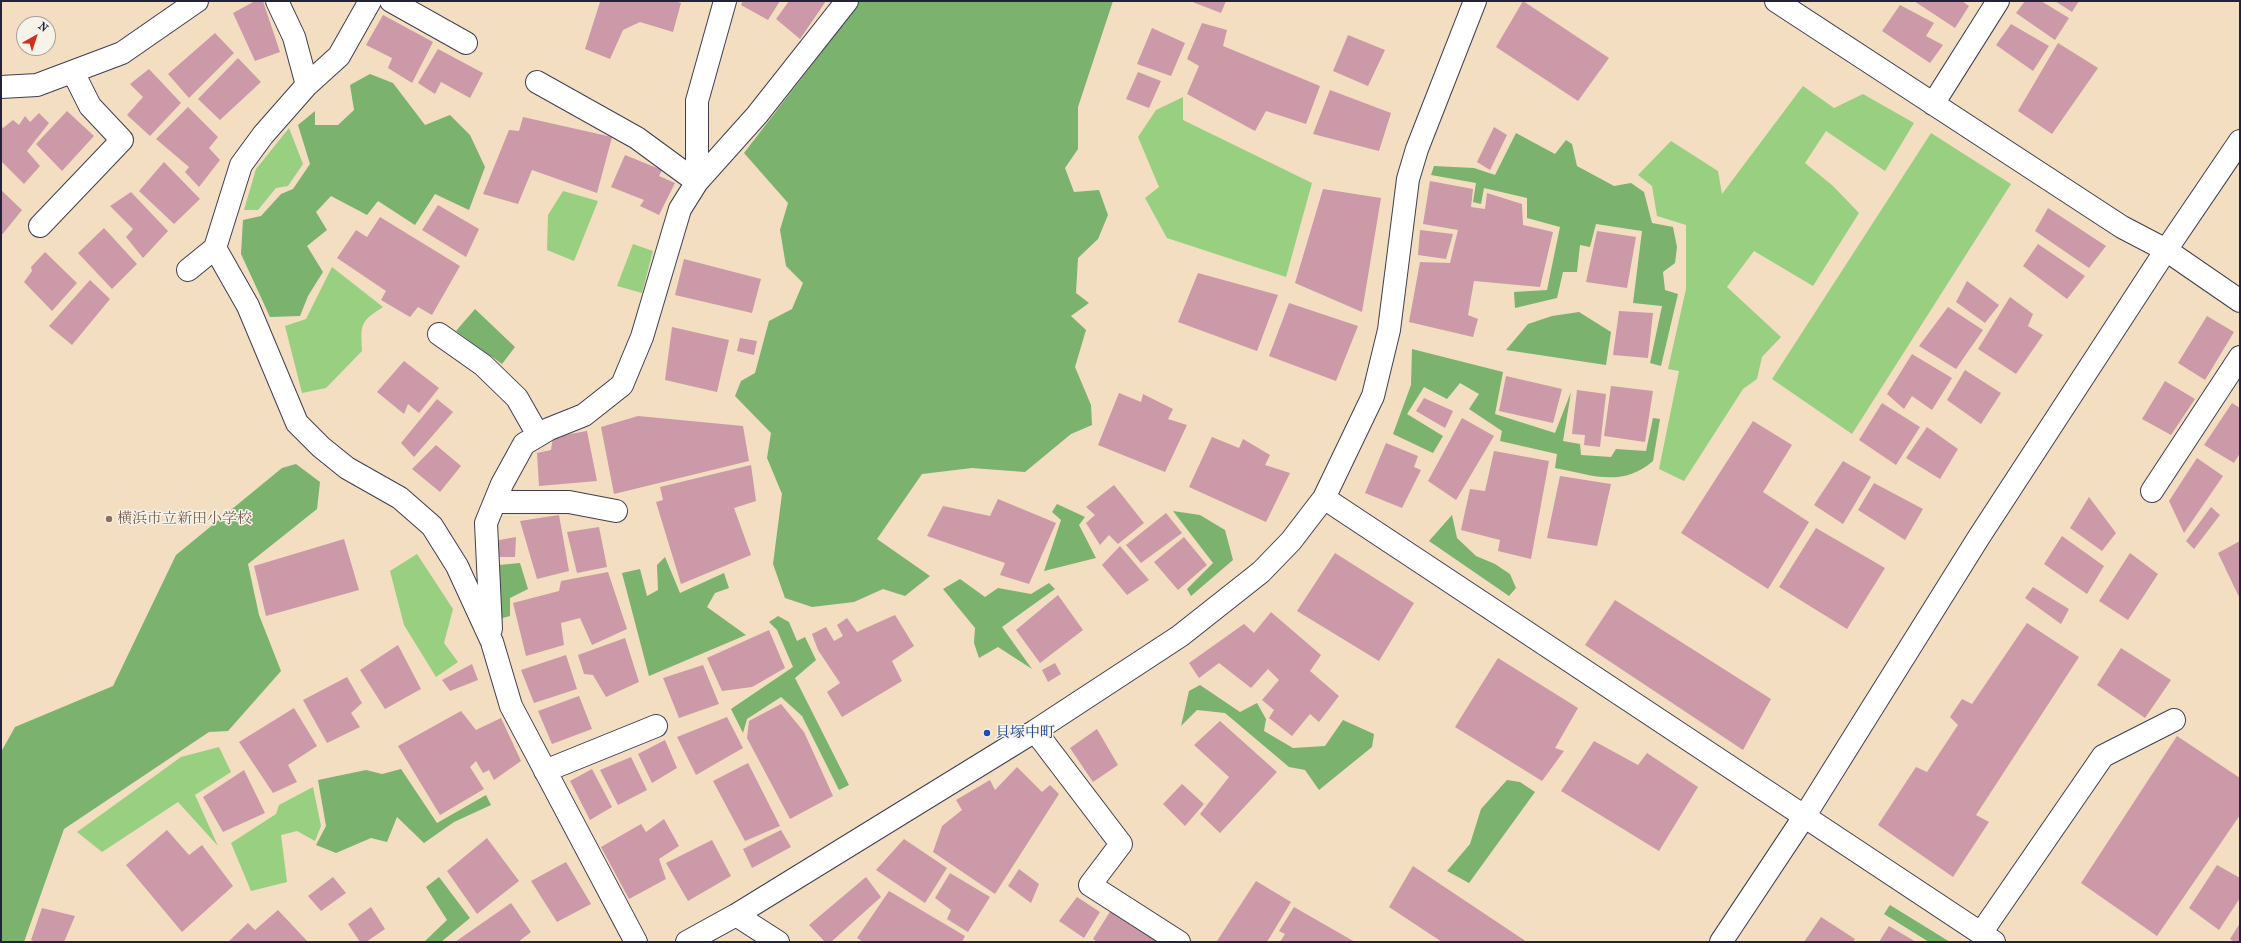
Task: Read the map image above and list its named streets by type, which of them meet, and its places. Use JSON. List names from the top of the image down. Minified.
{"places":["横浜市立新田小学校","貝塚中町"],"north":"top right"}
